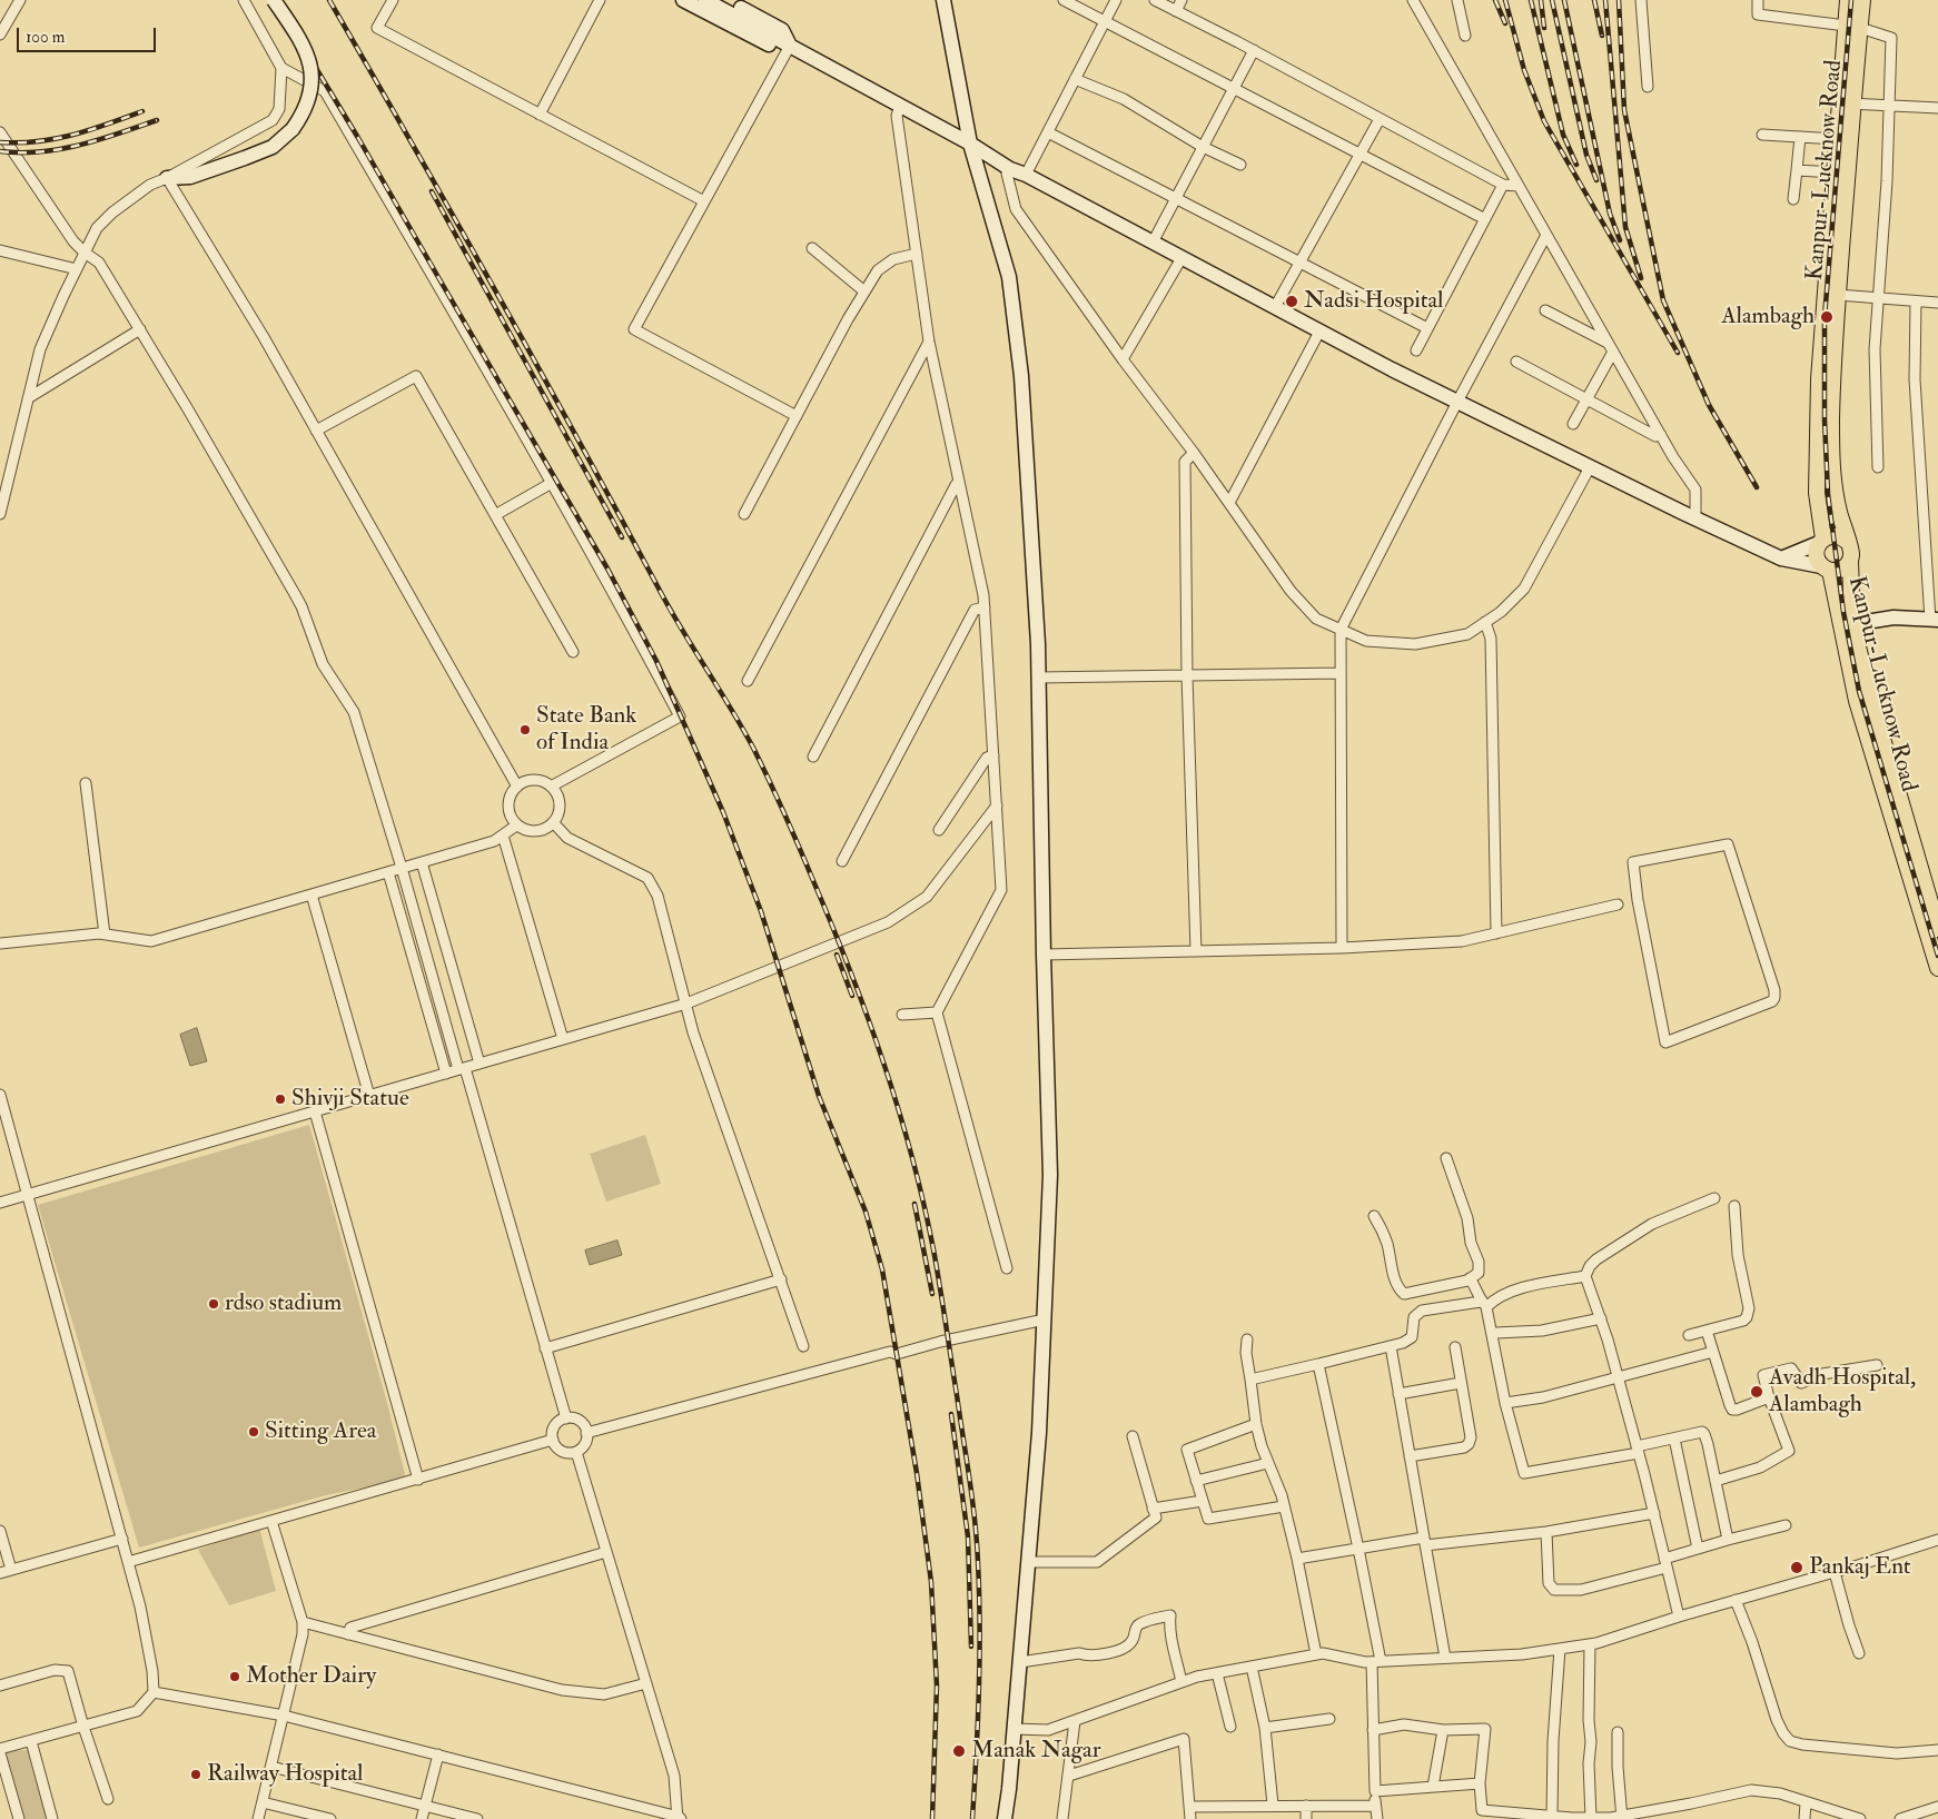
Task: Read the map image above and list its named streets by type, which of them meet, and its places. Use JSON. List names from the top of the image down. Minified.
{"streets":{"main road":["Kanpur-Lucknow Road"]},"places":["Nadsi Hospital","Alambagh","State Bank of India","Shivji Statue","rdso stadium","Avadh Hospital, Alambagh","Sitting Area","Pankaj Ent","Mother Dairy","Manak Nagar","Railway Hospital"],"scale_bar":"100 m"}
